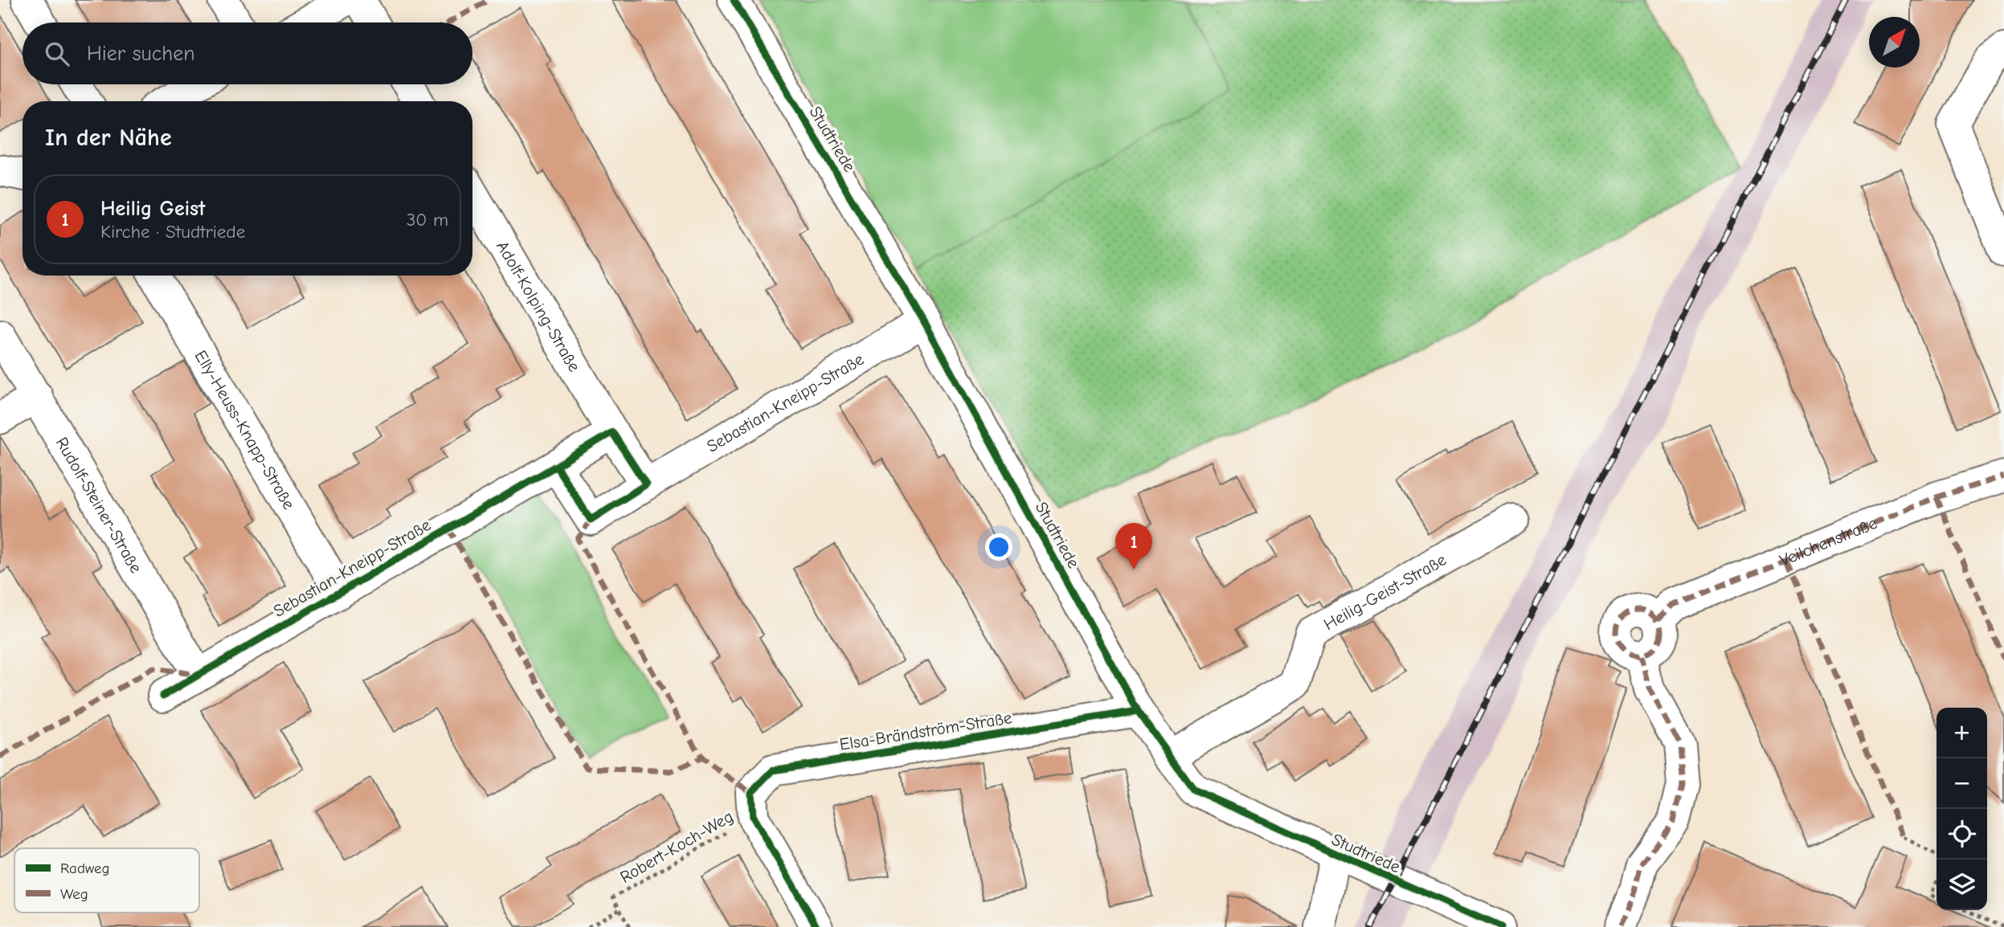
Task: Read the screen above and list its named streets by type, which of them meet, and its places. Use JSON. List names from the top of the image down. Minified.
{"streets":{"street":["Studtriede","Adolf-Kolping-Straße","Sebastian-Kneipp-Straße","Elly-Heuss-Knapp-Straße","Rudolf-Steiner-Straße","Veilchenstraße","Heilig-Geist-Straße","Elsa-Brändström-Straße"],"path":["Robert-Koch-Weg"]},"crossings":[["Studtriede","Sebastian-Kneipp-Straße"],["Studtriede","Heilig-Geist-Straße"],["Studtriede","Elsa-Brändström-Straße"],["Adolf-Kolping-Straße","Sebastian-Kneipp-Straße"],["Sebastian-Kneipp-Straße","Elly-Heuss-Knapp-Straße"],["Sebastian-Kneipp-Straße","Rudolf-Steiner-Straße"],["Elsa-Brändström-Straße","Robert-Koch-Weg"]],"legend":["Radweg","Weg"],"north":"top right","page":{"search":"Hier suchen","heading":"In der Nähe","list":[{"mark":"1","name":"Heilig Geist","note":"Kirche · Studtriede","value":"30 m"}],"pins":"1","map_buttons":["+","−"]}}
